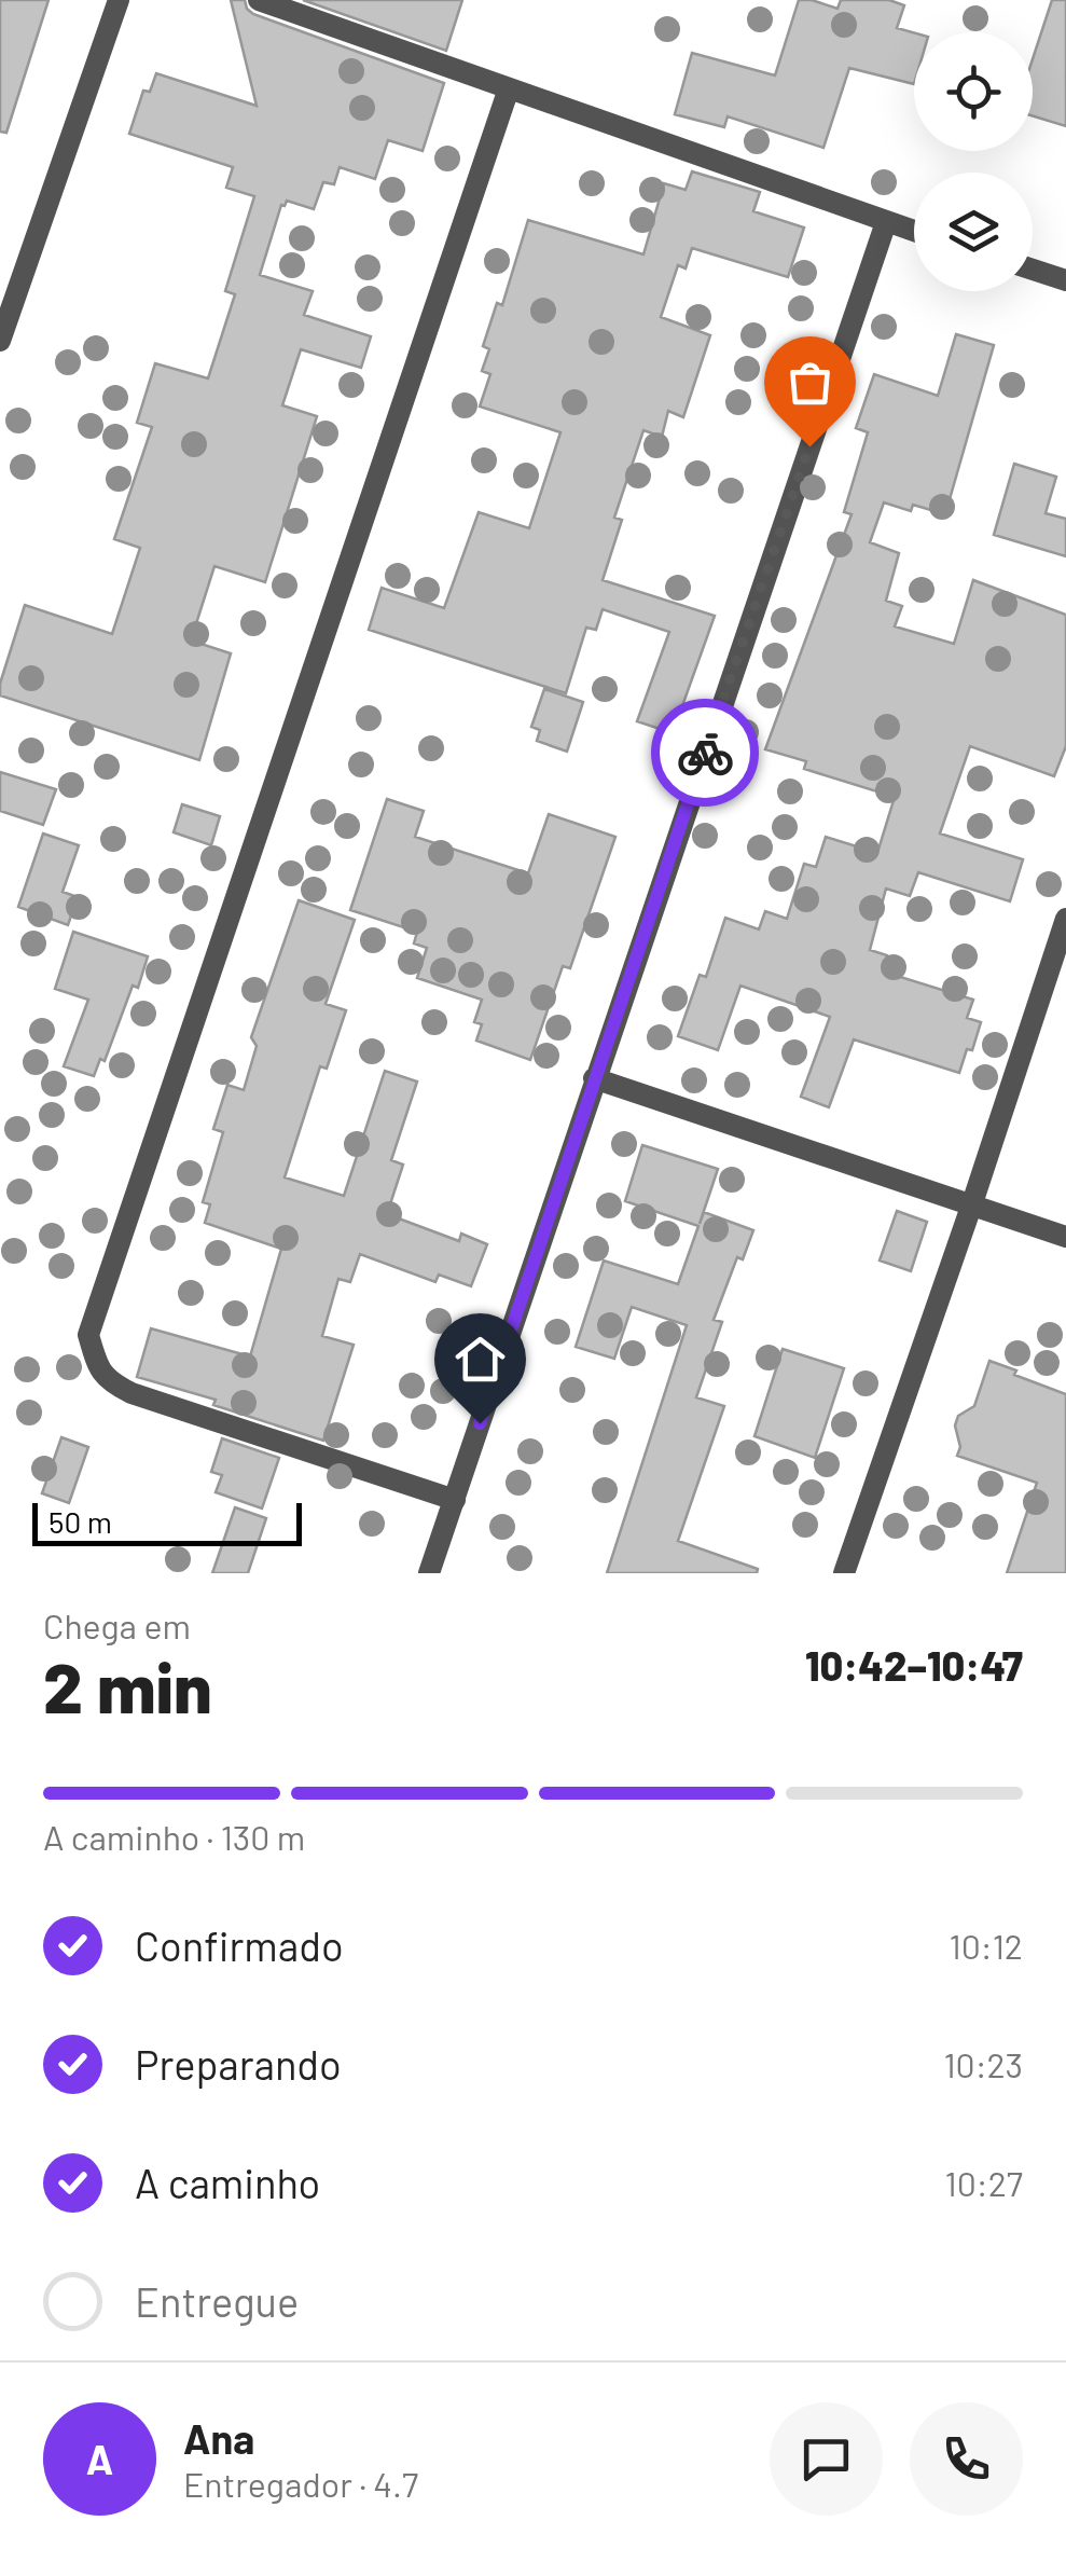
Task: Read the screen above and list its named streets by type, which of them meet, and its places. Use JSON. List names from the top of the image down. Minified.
{"scale_bar":"50 m","page":{"scale":"50 m","heading":["2 min","Chega em","10:42–10:47"],"panel":["Ana","Entregador · 4.7"],"bar":"A caminho · 130 m","list":[["Confirmado","10:12"],["Preparando","10:23"],["A caminho","10:27"],"Entregue"],"round":"A"}}
